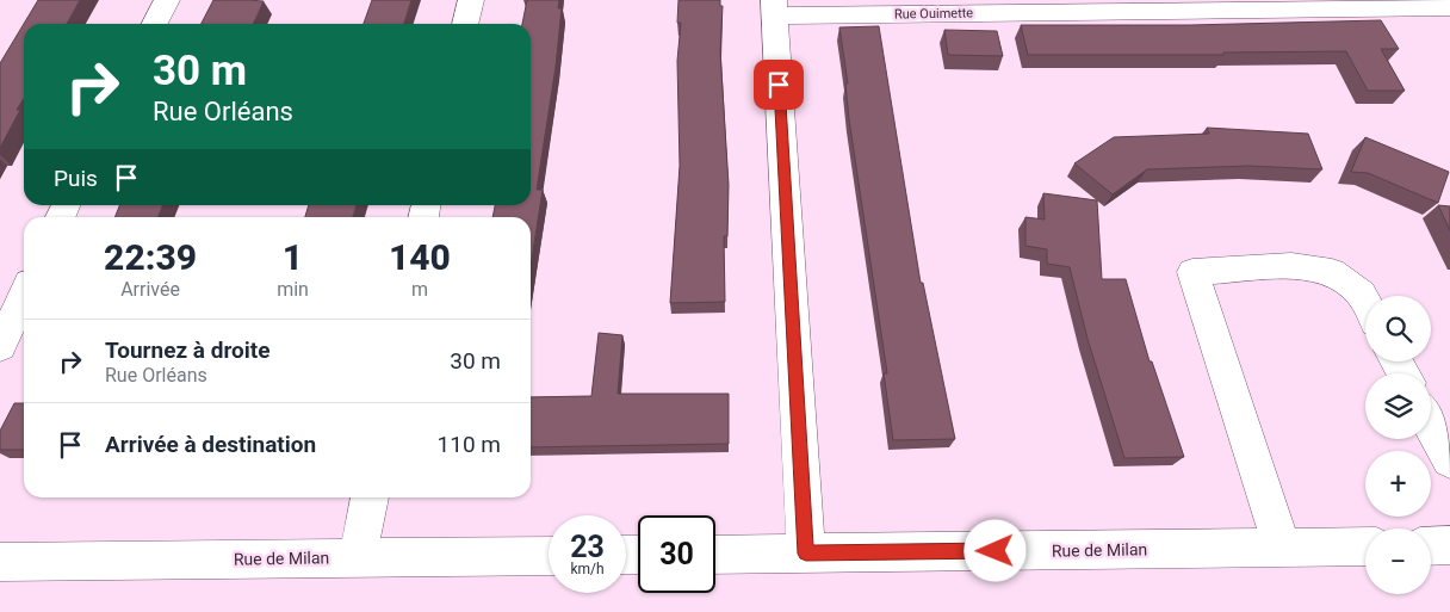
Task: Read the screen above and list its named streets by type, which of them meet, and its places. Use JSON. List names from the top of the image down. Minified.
{"streets":{"street":["Rue Ouimette","Rue de Milan"]},"page":{"turn":["30 m","Rue Orléans"],"then":"Puis","eta":["22:39","Arrivée","1","min","140","m"],"map_buttons":["+","−"],"list":[{"name":"Tournez à droite","note":"Rue Orléans","value":"30 m"},{"name":"Arrivée à destination","value":"110 m"}],"speed":"23 km/h","limit":"30"}}
